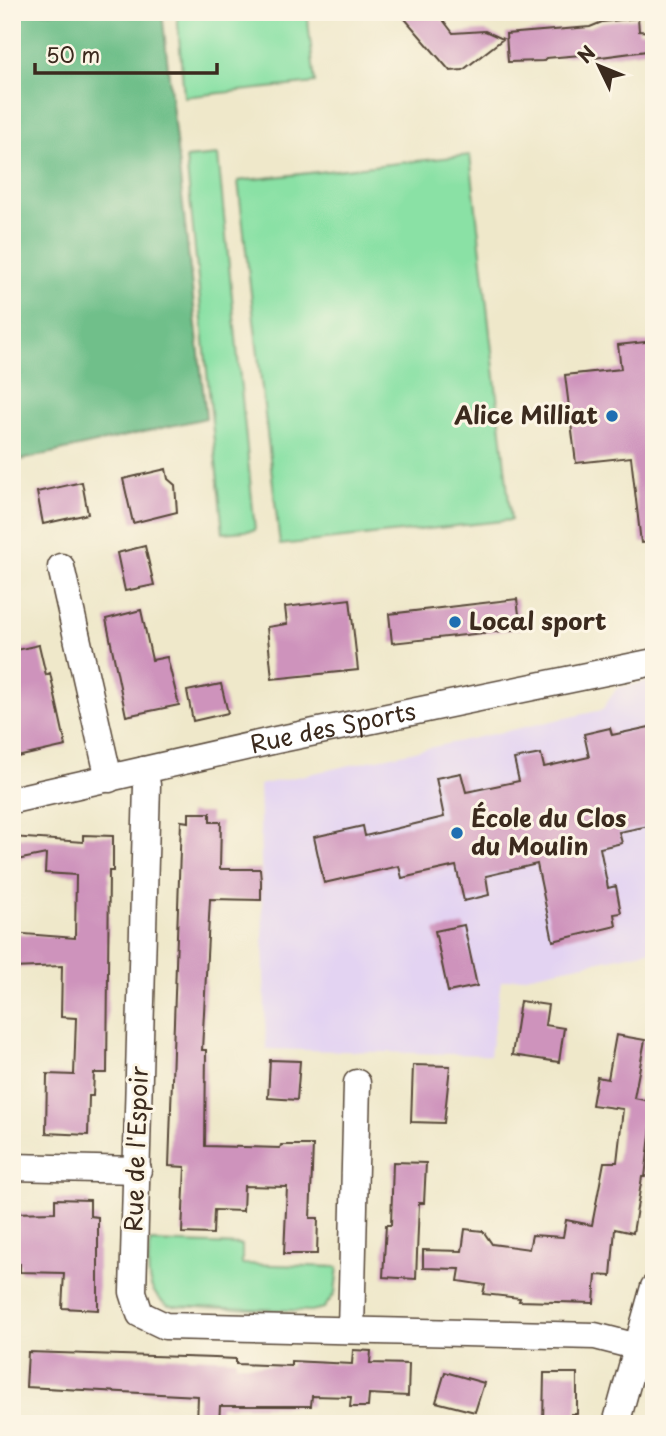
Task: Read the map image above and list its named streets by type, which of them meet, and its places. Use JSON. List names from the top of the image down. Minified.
{"streets":{"street":["Rue des Sports","Rue de l'Espoir"]},"crossings":[["Rue des Sports","Rue de l'Espoir"]],"places":["Alice Milliat","Local sport","École du Clos du Moulin"],"scale_bar":"50 m","north":"top left"}
